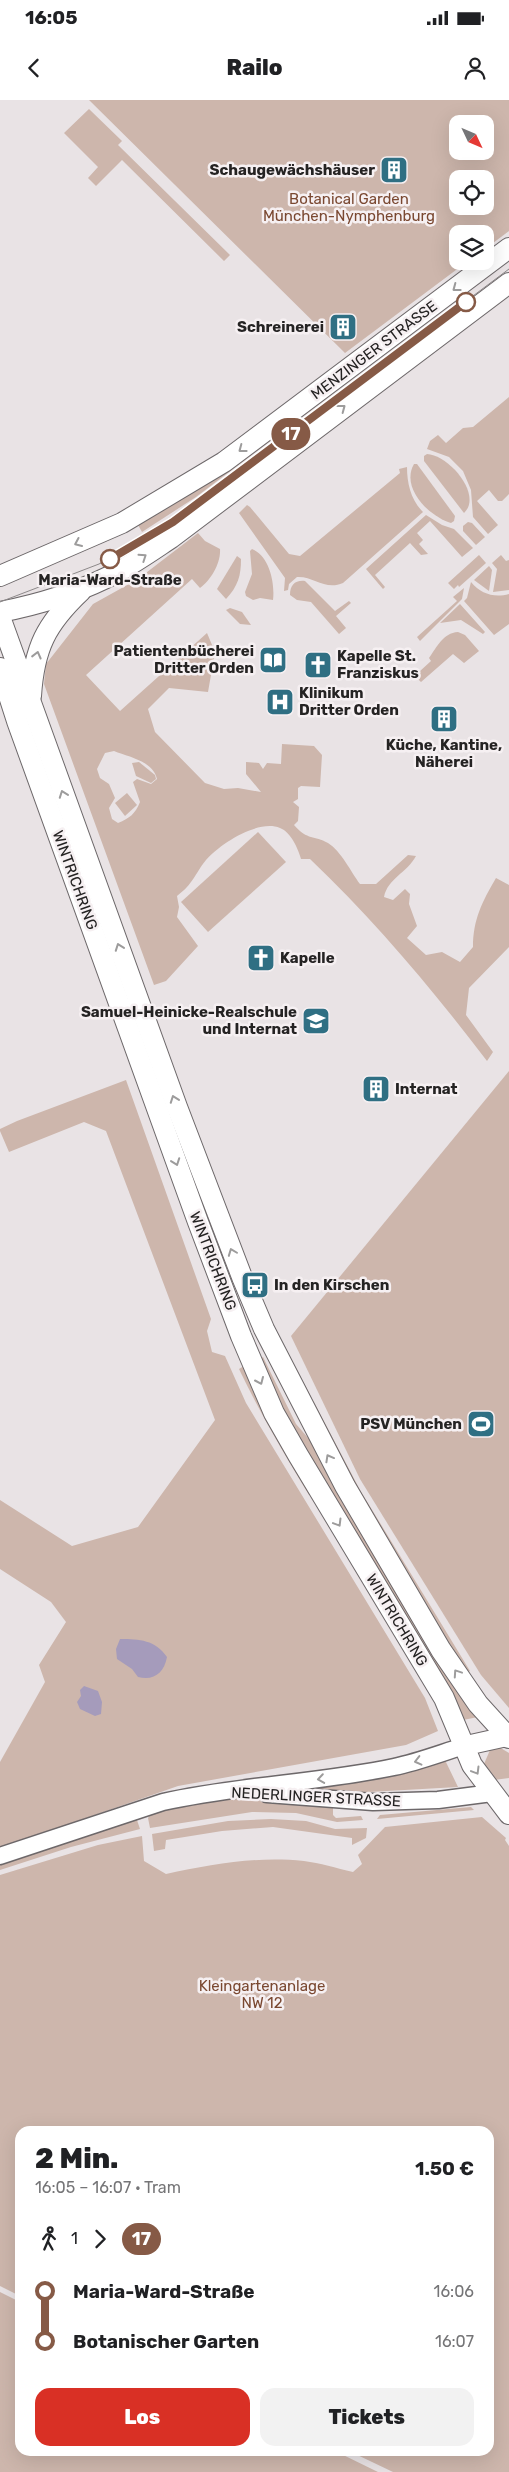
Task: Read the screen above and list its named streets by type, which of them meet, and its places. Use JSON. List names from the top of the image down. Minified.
{"streets":{"main road":["MENZINGER STRASSE","WINTRICHRING"],"street":["NEDERLINGER STRASSE"]},"crossings":[["WINTRICHRING","NEDERLINGER STRASSE"]],"parks":["Botanical Garden München-Nymphenburg","Kleingartenanlage NW 12"],"places":{"building":["Schaugewächshäuser","Schreinerei","Küche, Kantine, Näherei","Internat"],"other":["Maria-Ward-Straße"],"library":["Patientenbücherei Dritter Orden"],"church":["Kapelle St. Franziskus","Kapelle"],"hospital":["Klinikum Dritter Orden"],"school or university":["Samuel-Heinicke-Realschule und Internat"],"bus stop":["In den Kirschen"],"sports":["PSV München"]},"lines":["tram line 17"],"north":"bottom right","page":{"status":"16:05","header":"Railo","on_map":"17","heading":["2 Min.","16:05 – 16:07 · Tram","1.50 €"],"legs":["1","17"],"list":[{"name":"Maria-Ward-Straße","value":"16:06"},{"name":"Botanischer Garten","value":"16:07"}],"buttons":["Los","Tickets"]}}
